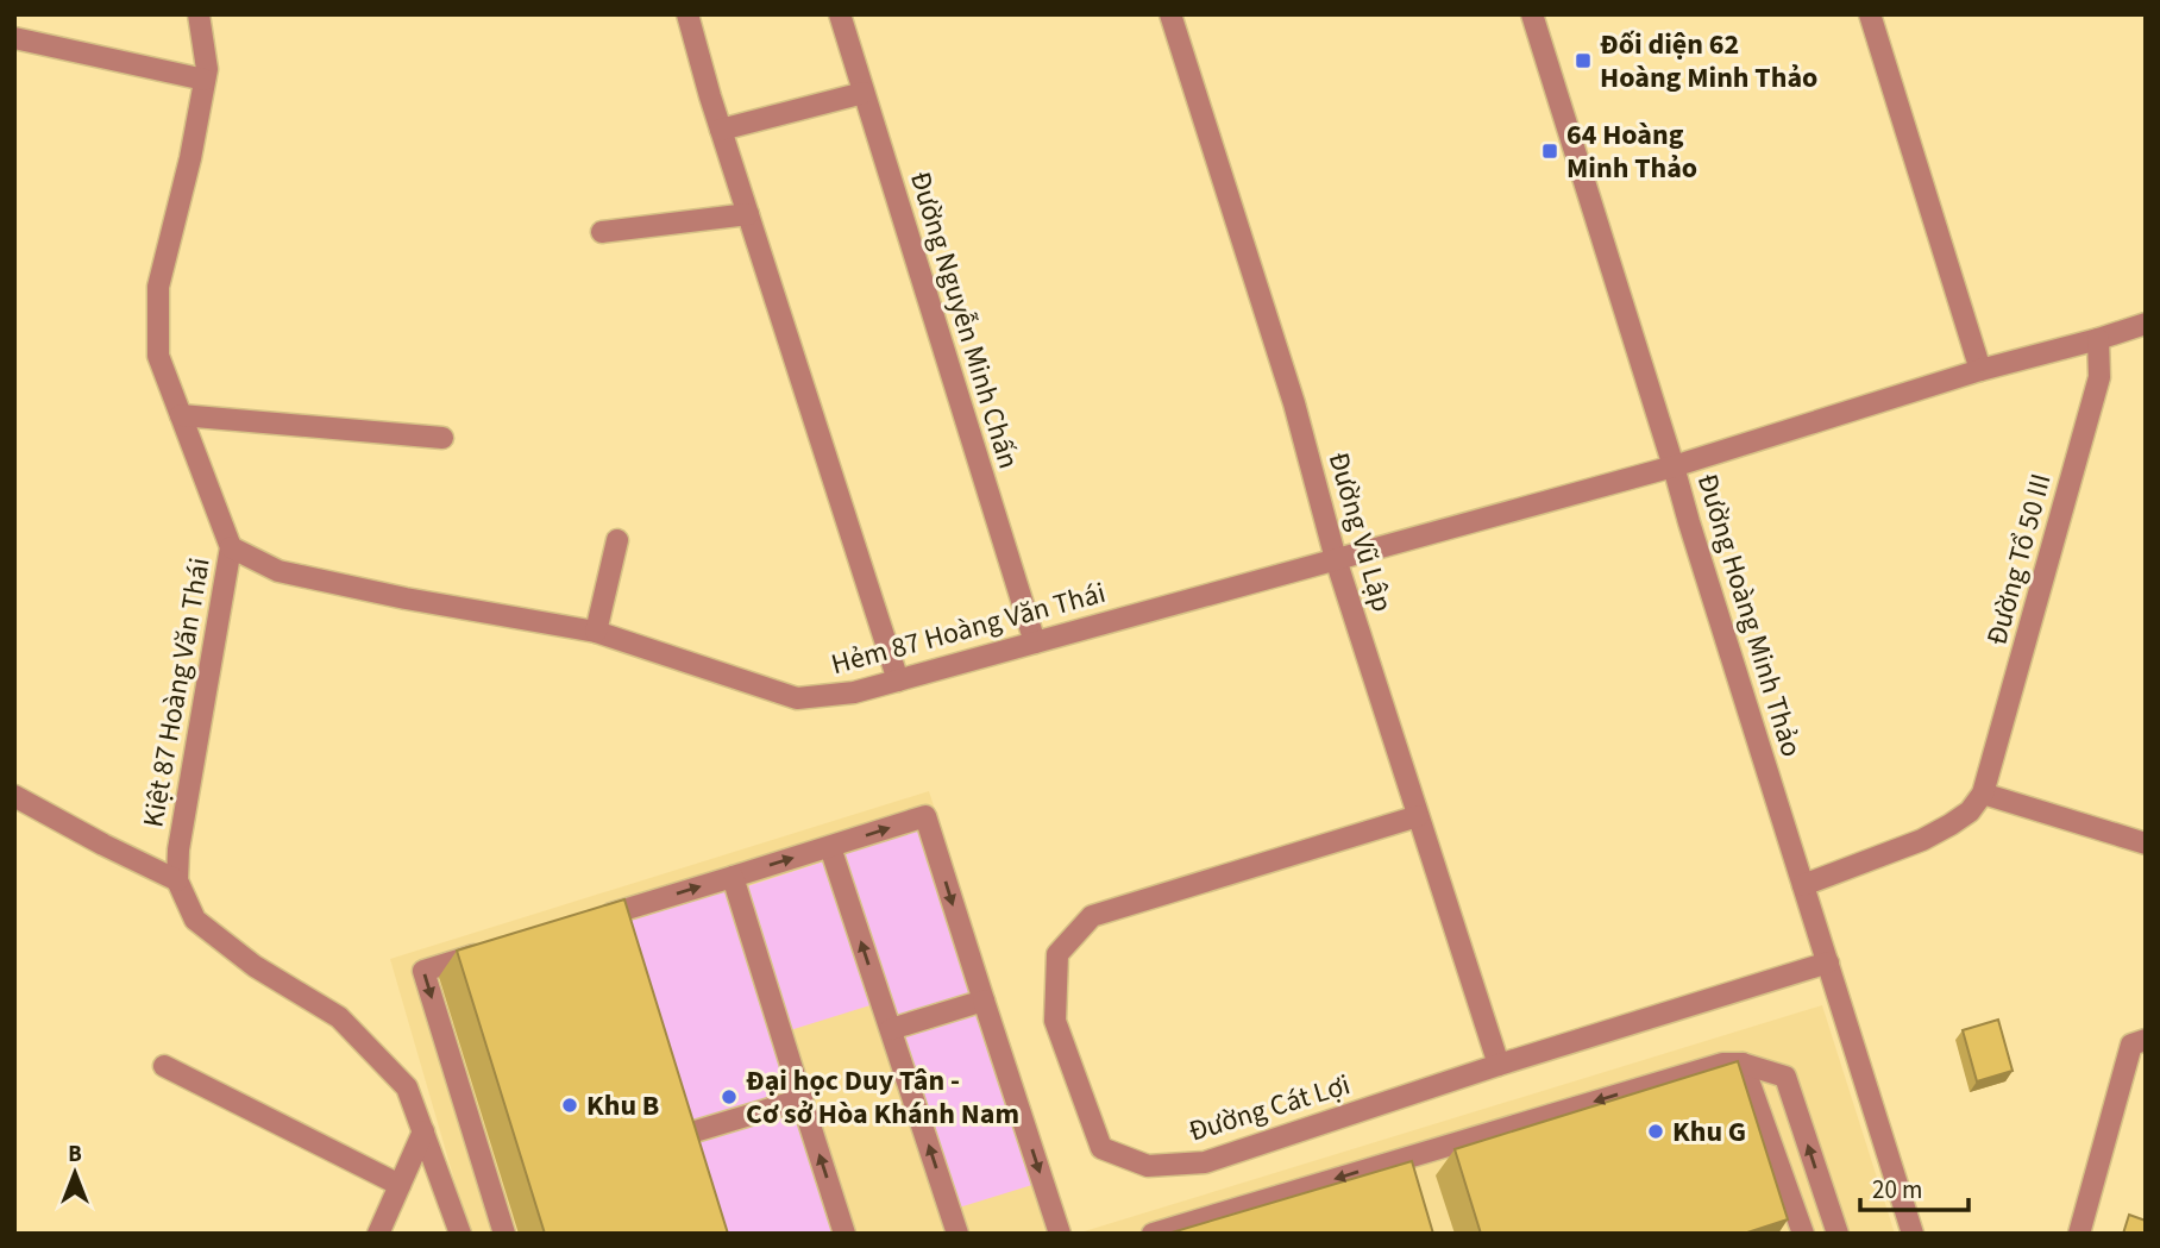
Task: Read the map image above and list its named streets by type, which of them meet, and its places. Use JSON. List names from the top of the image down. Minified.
{"streets":{"street":["Đường Nguyễn Minh Chấn","Đường Vũ Lập","Đường Tổ 50 III","Đường Hoàng Minh Thảo","Hẻm 87 Hoàng Văn Thái","Kiệt 87 Hoàng Văn Thái","Đường Cát Lợi"]},"crossings":[["Đường Nguyễn Minh Chấn","Hẻm 87 Hoàng Văn Thái"],["Đường Vũ Lập","Hẻm 87 Hoàng Văn Thái"],["Đường Vũ Lập","Đường Cát Lợi"],["Đường Tổ 50 III","Đường Hoàng Minh Thảo"],["Đường Tổ 50 III","Hẻm 87 Hoàng Văn Thái"],["Đường Hoàng Minh Thảo","Hẻm 87 Hoàng Văn Thái"],["Đường Hoàng Minh Thảo","Đường Cát Lợi"],["Hẻm 87 Hoàng Văn Thái","Kiệt 87 Hoàng Văn Thái"]],"places":{"transit":["Đối diện 62 Hoàng Minh Thảo","64 Hoàng Minh Thảo"],"other":["Đại học Duy Tân - Cơ sở Hòa Khánh Nam","Khu B","Khu G"]},"scale_bar":"20 m","north":"top"}
